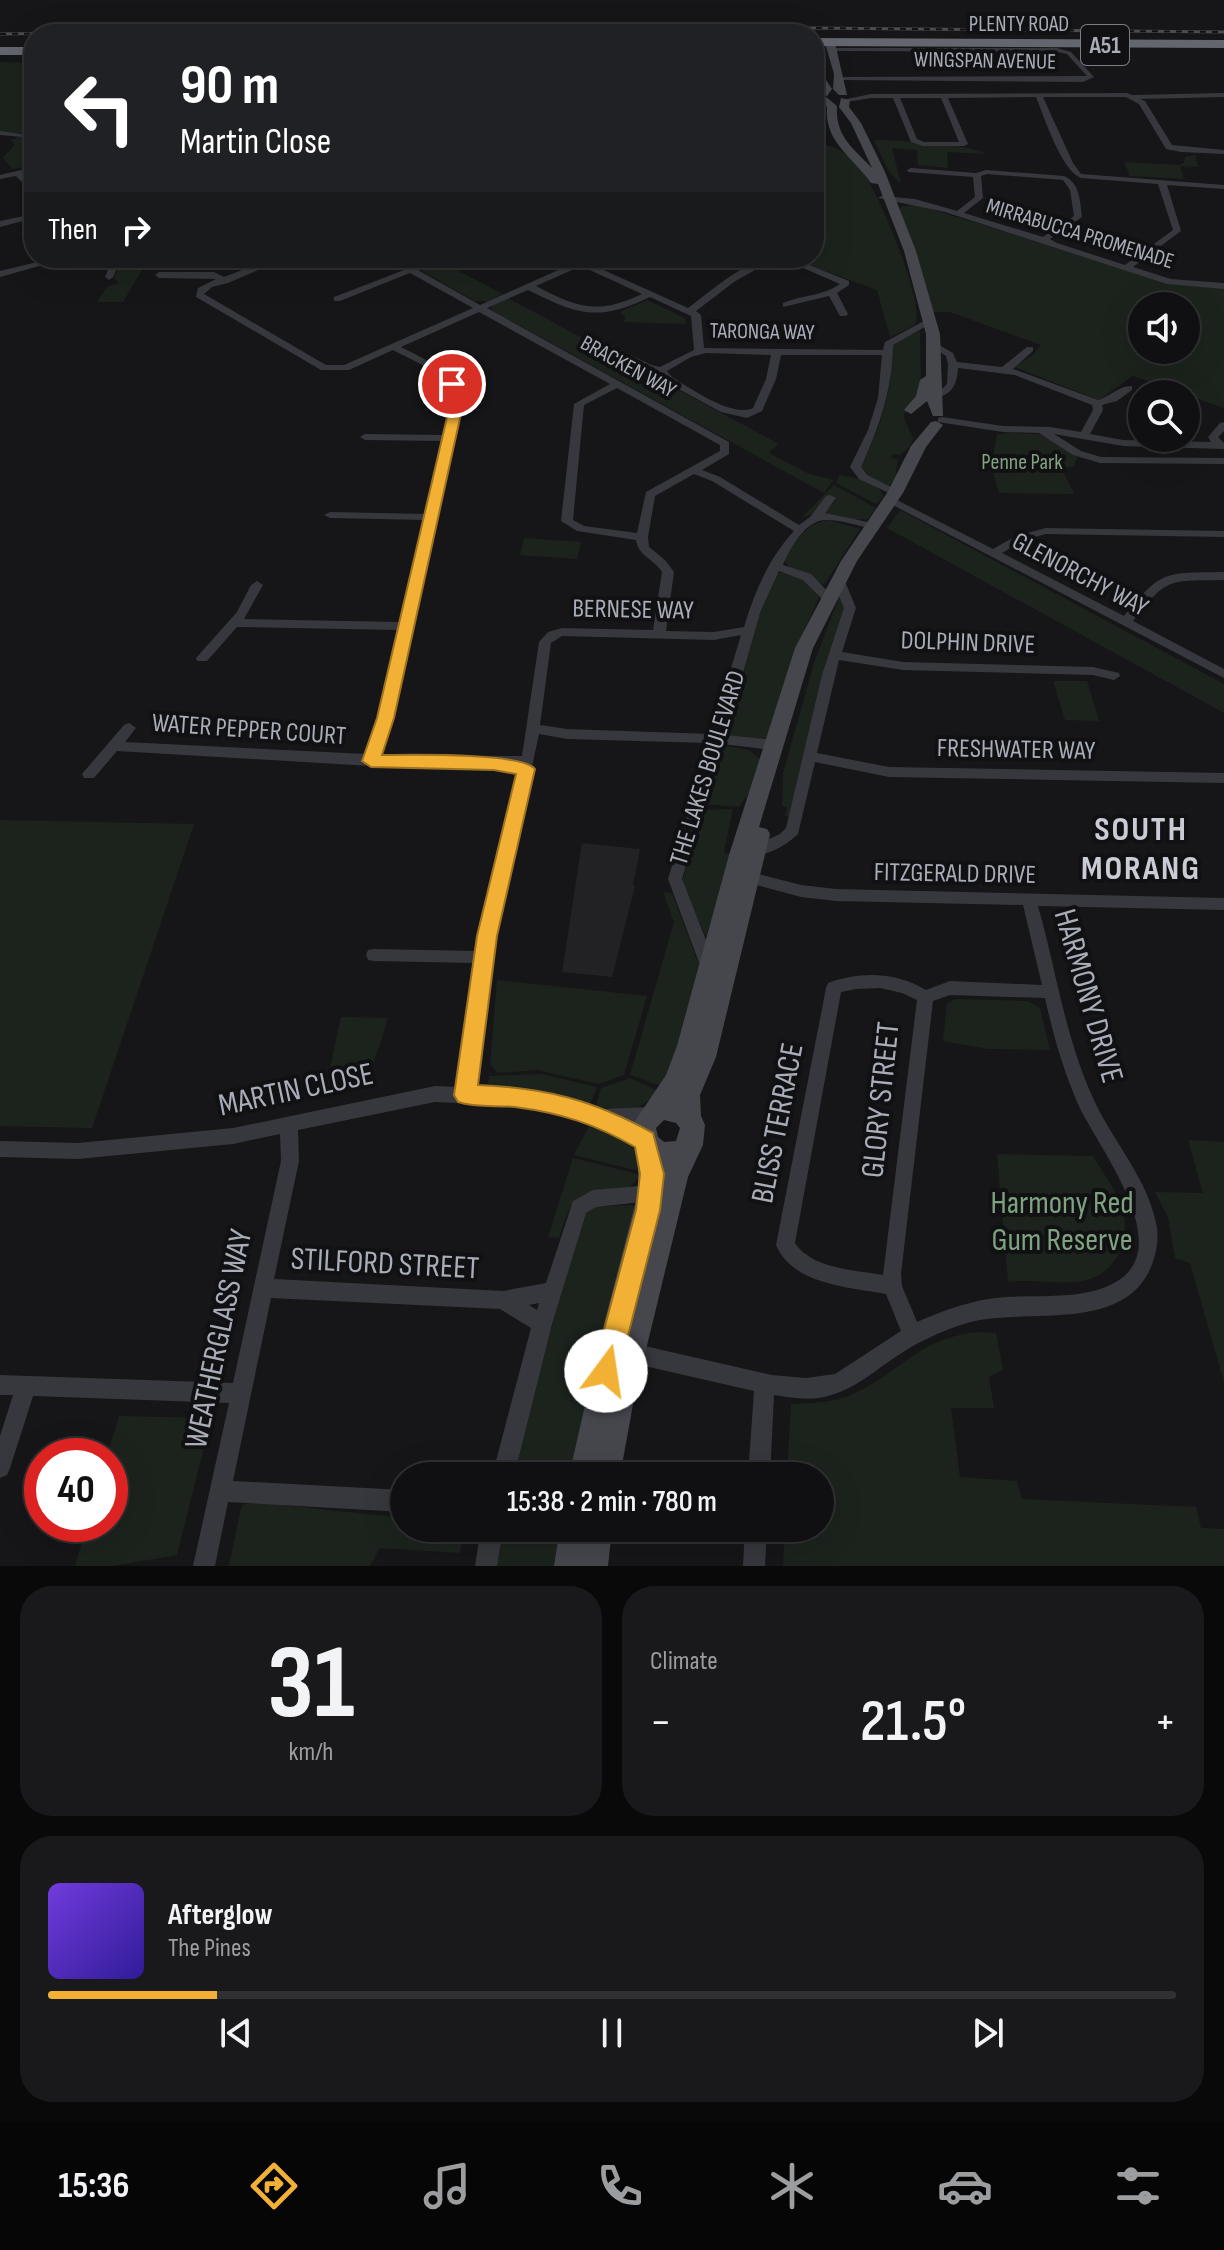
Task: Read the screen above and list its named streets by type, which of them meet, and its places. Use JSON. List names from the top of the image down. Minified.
{"streets":{"highway":["PLENTY ROAD","A51"],"street":["WINGSPAN AVENUE","MIRRABUCCA PROMENADE","TARONGA WAY","BRACKEN WAY","GLENORCHY WAY","BERNESE WAY","DOLPHIN DRIVE","WATER PEPPER COURT","FRESHWATER WAY","THE LAKES BOULEVARD","FITZGERALD DRIVE","HARMONY DRIVE","MARTIN CLOSE","GLORY STREET","BLISS TERRACE","STILFORD STREET","WEATHERGLASS WAY"]},"crossings":[["PLENTY ROAD","WINGSPAN AVENUE"],["BERNESE WAY","THE LAKES BOULEVARD"],["FITZGERALD DRIVE","HARMONY DRIVE"],["HARMONY DRIVE","GLORY STREET"],["MARTIN CLOSE","WEATHERGLASS WAY"],["GLORY STREET","BLISS TERRACE"],["STILFORD STREET","WEATHERGLASS WAY"]],"districts":["SOUTH MORANG"],"parks":["Penne Park","Harmony Red Gum Reserve"],"page":{"turn":["90 m","Martin Close"],"then":"Then","limit":"40","trip":"15:38 · 2 min · 780 m","tile":[["31","km/h"],"Climate"],"heat":["−","21.5°","+"],"song":["Afterglow","The Pines"],"tabs":"15:36"}}
